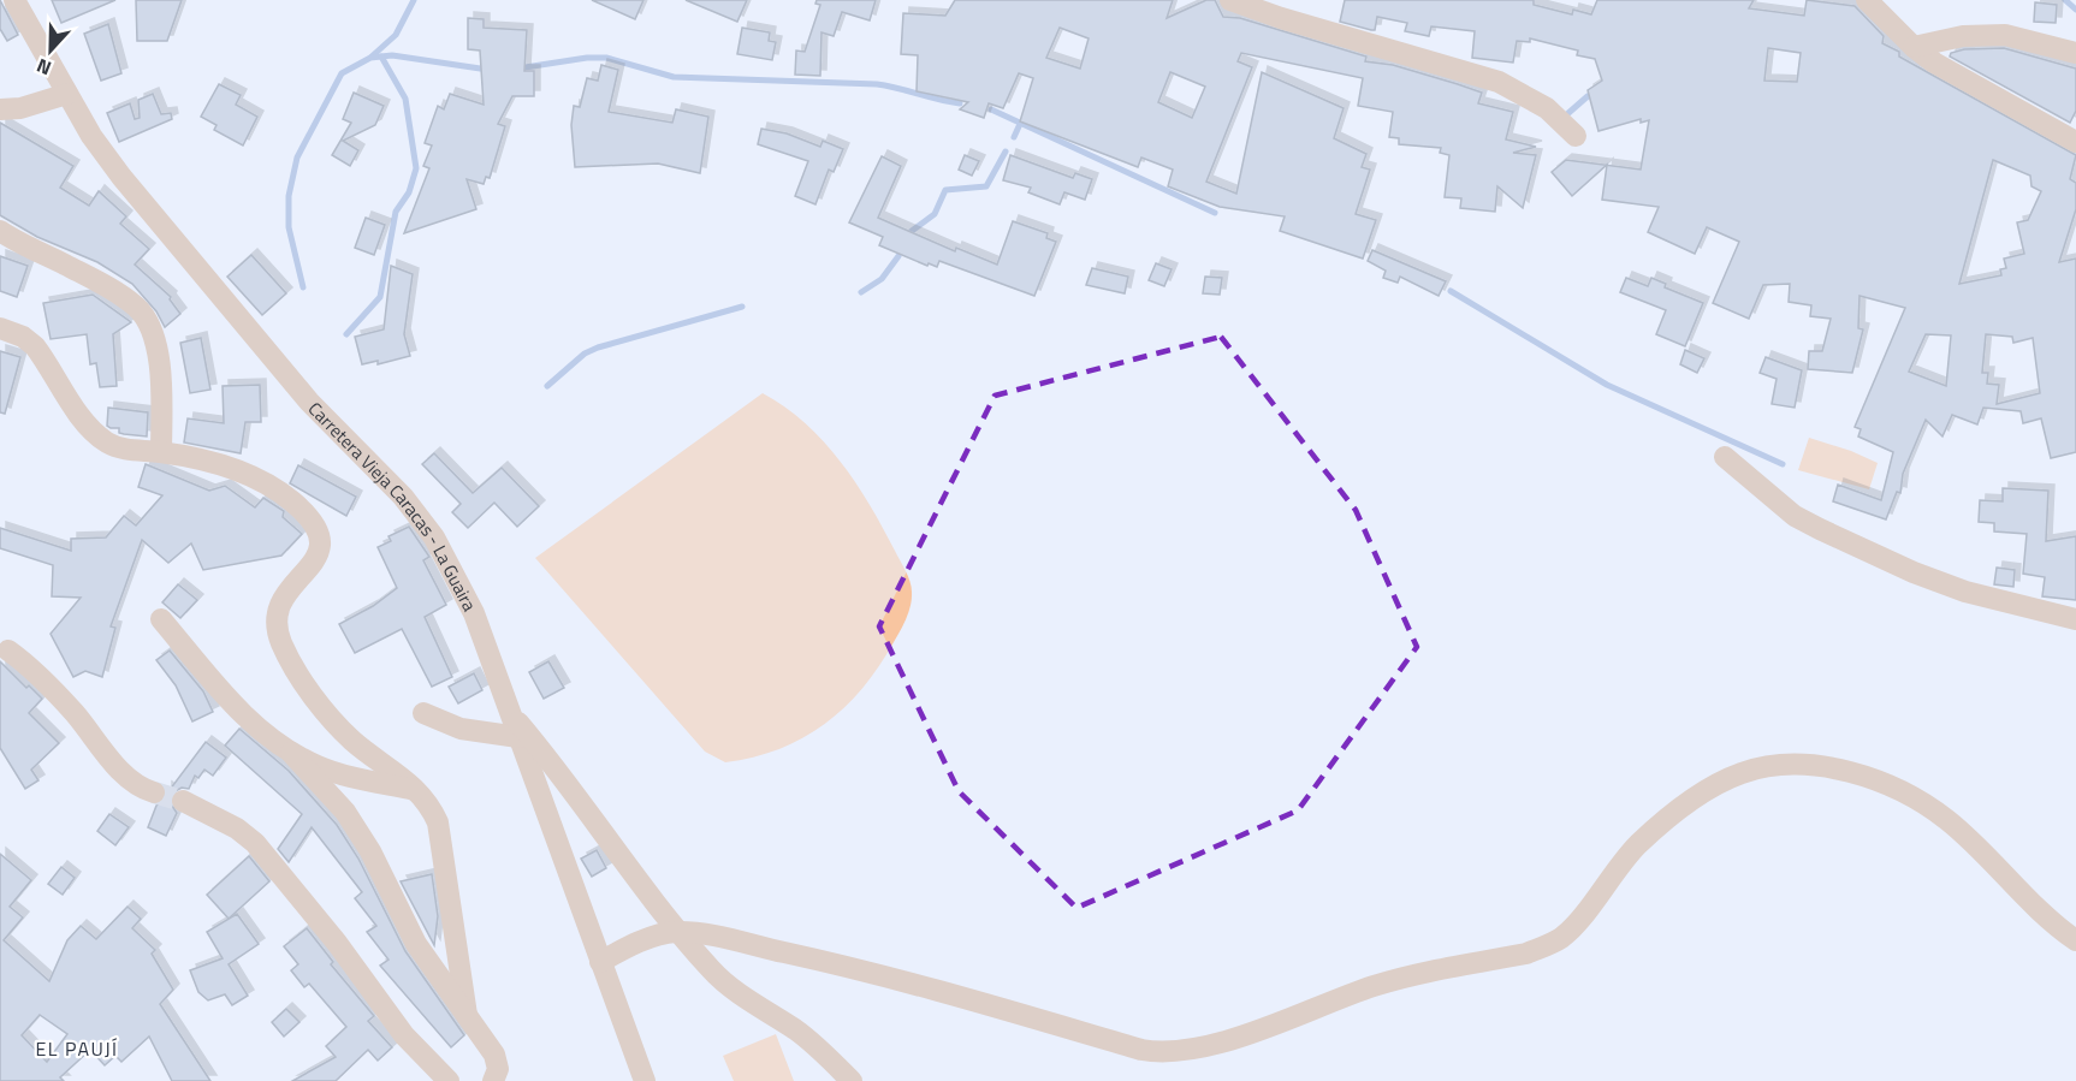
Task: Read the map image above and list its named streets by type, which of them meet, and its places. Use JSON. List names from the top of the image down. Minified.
{"streets":{"street":["Carretera Vieja Caracas - La Guaira"]},"districts":["EL PAUJÍ"],"north":"bottom"}
